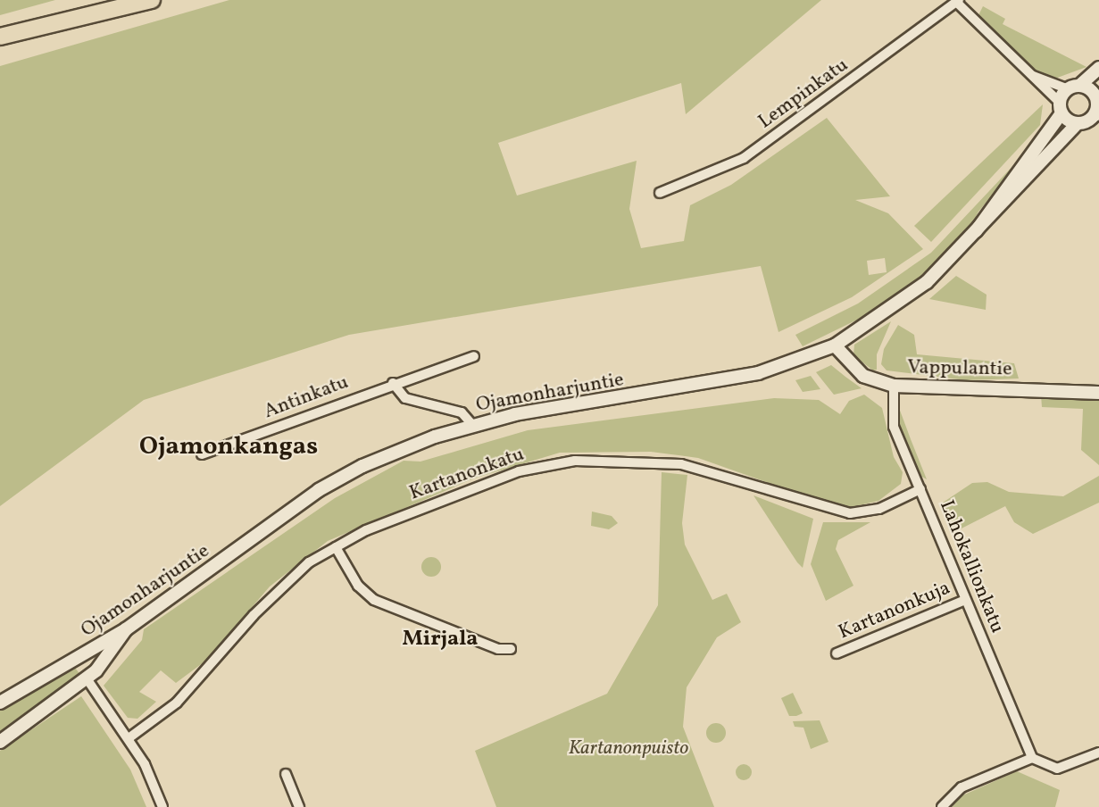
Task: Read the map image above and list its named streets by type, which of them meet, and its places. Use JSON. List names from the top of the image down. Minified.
{"streets":{"main road":["Vappulantie","Ojamonharjuntie"],"street":["Lempinkatu","Antinkatu","Kartanonkatu","Lahokallionkatu","Kartanonkuja"]},"crossings":[["Vappulantie","Ojamonharjuntie"],["Vappulantie","Lahokallionkatu"],["Kartanonkatu","Lahokallionkatu"],["Lahokallionkatu","Kartanonkuja"]],"districts":["Ojamonkangas","Mirjala"],"parks":["Kartanonpuisto"]}
